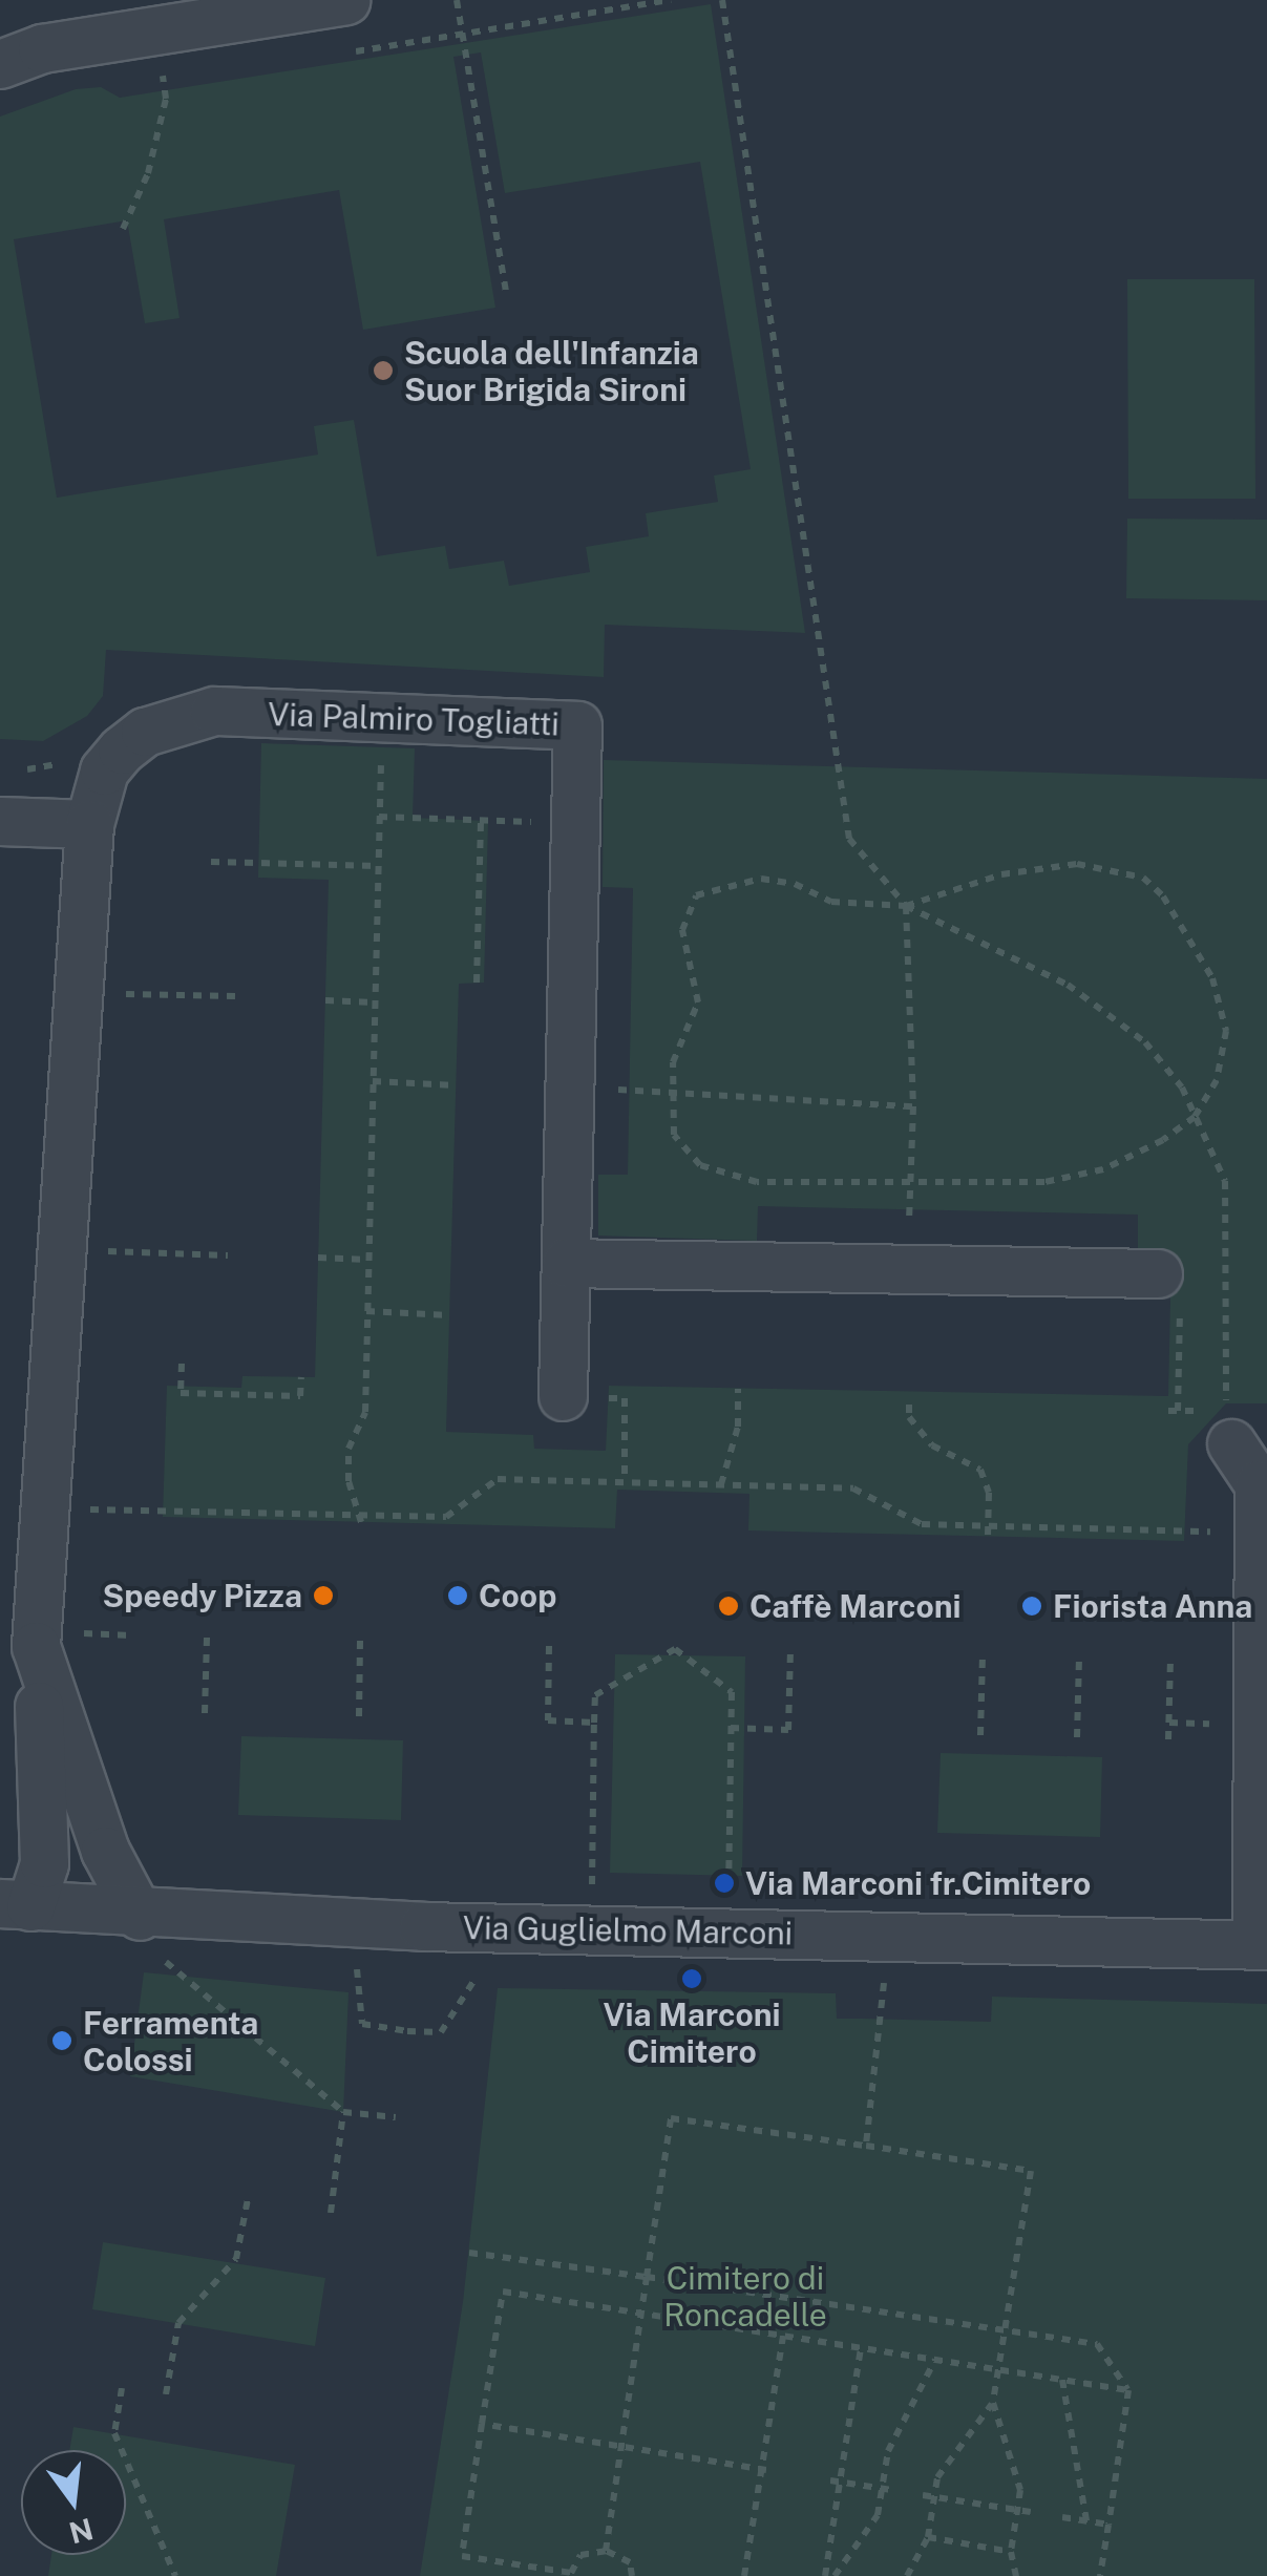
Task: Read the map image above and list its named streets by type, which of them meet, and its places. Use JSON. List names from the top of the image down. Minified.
{"streets":{"street":["Via Palmiro Togliatti","Via Guglielmo Marconi"]},"parks":["Cimitero di Roncadelle"],"places":["Scuola dell'Infanzia Suor Brigida Sironi","Speedy Pizza","Coop","Caffè Marconi","Fiorista Anna","Via Marconi fr.Cimitero","Via Marconi Cimitero","Ferramenta Colossi"],"north":"bottom"}
